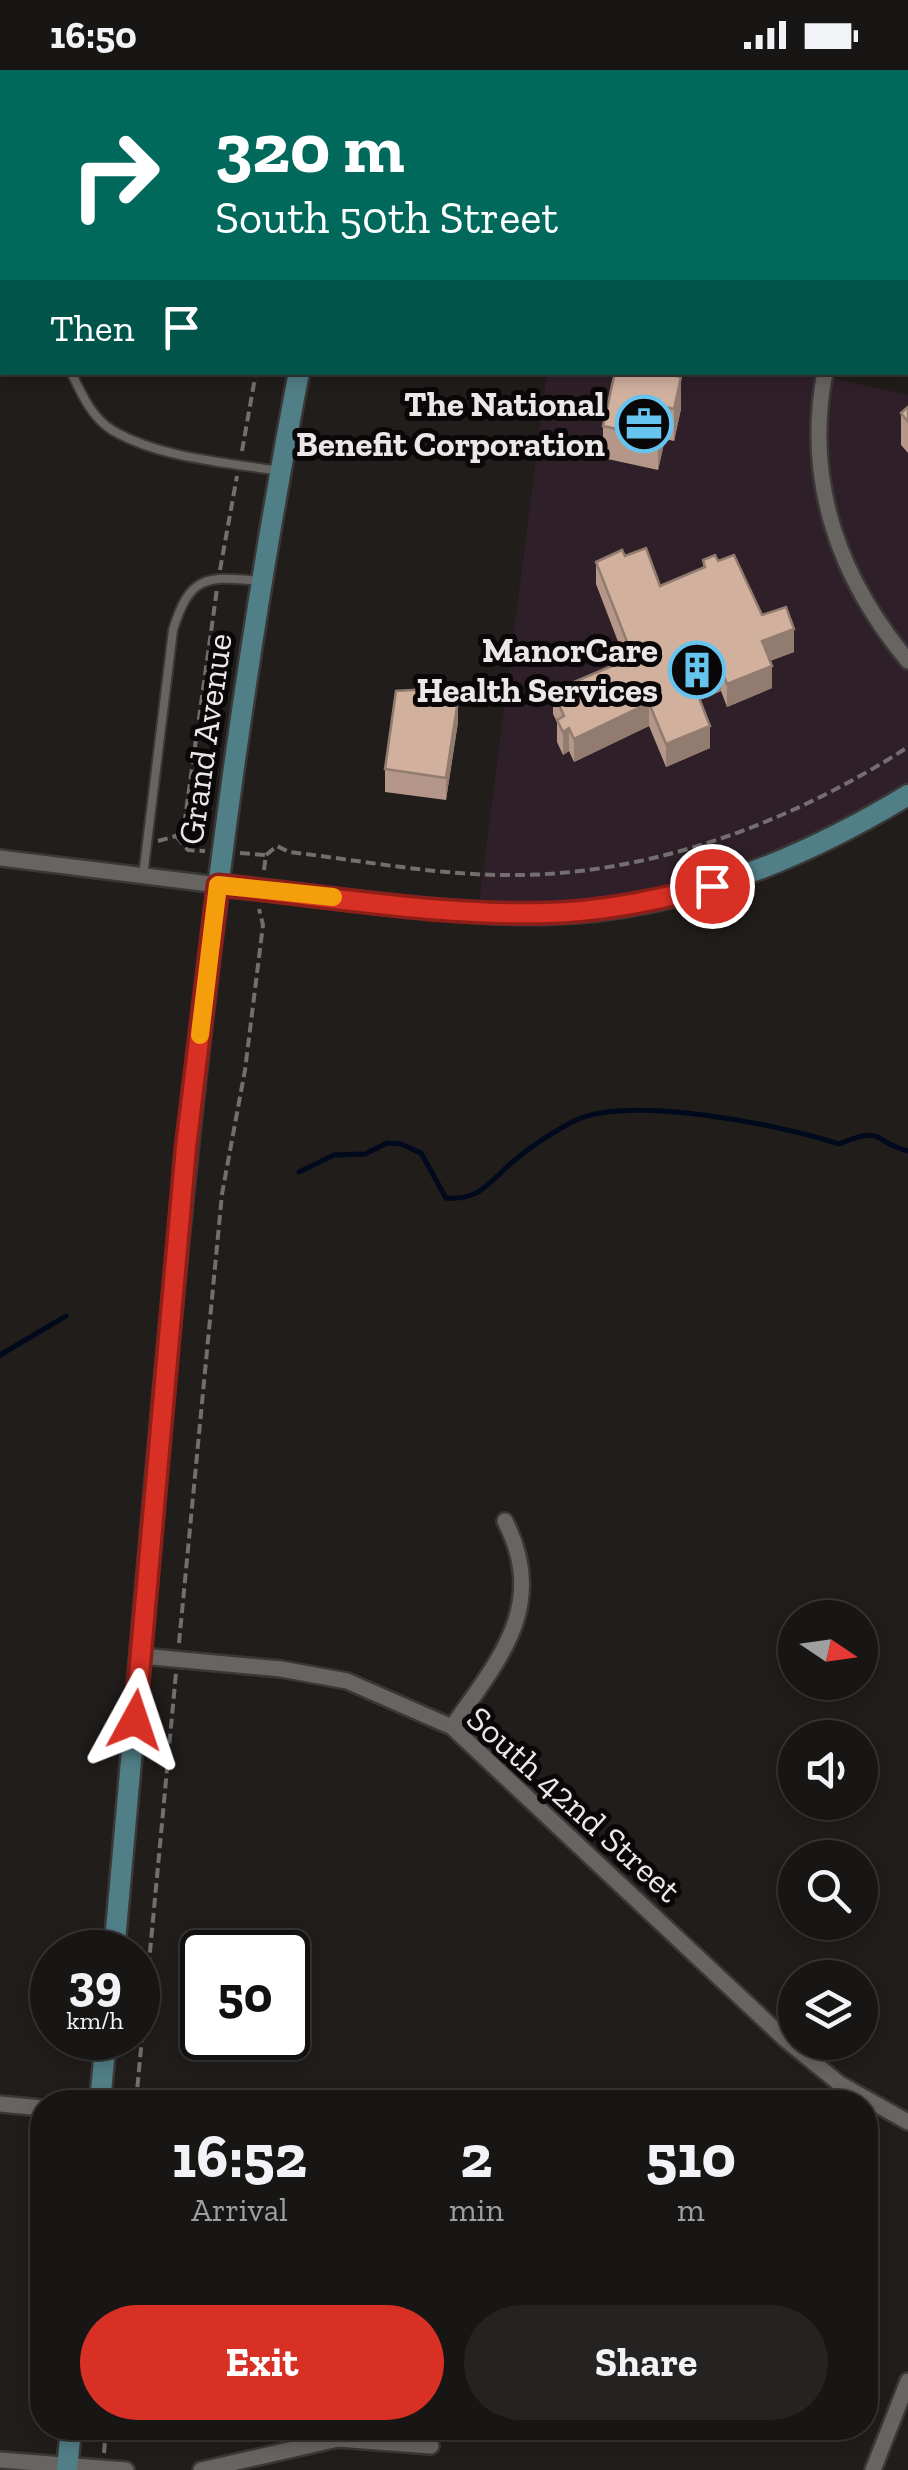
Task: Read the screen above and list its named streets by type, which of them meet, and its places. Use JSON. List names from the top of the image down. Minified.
{"streets":{"main road":["Grand Avenue"],"street":["South 42nd Street"]},"crossings":[["Grand Avenue","South 42nd Street"]],"places":{"office":["The National Benefit Corporation"],"building":["ManorCare Health Services"]},"north":"right","page":{"status":"16:50","turn":["320 m","South 50th Street"],"then":"Then","speed":"39 km/h","limit":"50","eta":["16:52","Arrival","2","min","510","m"],"buttons":["Exit","Share"]}}
